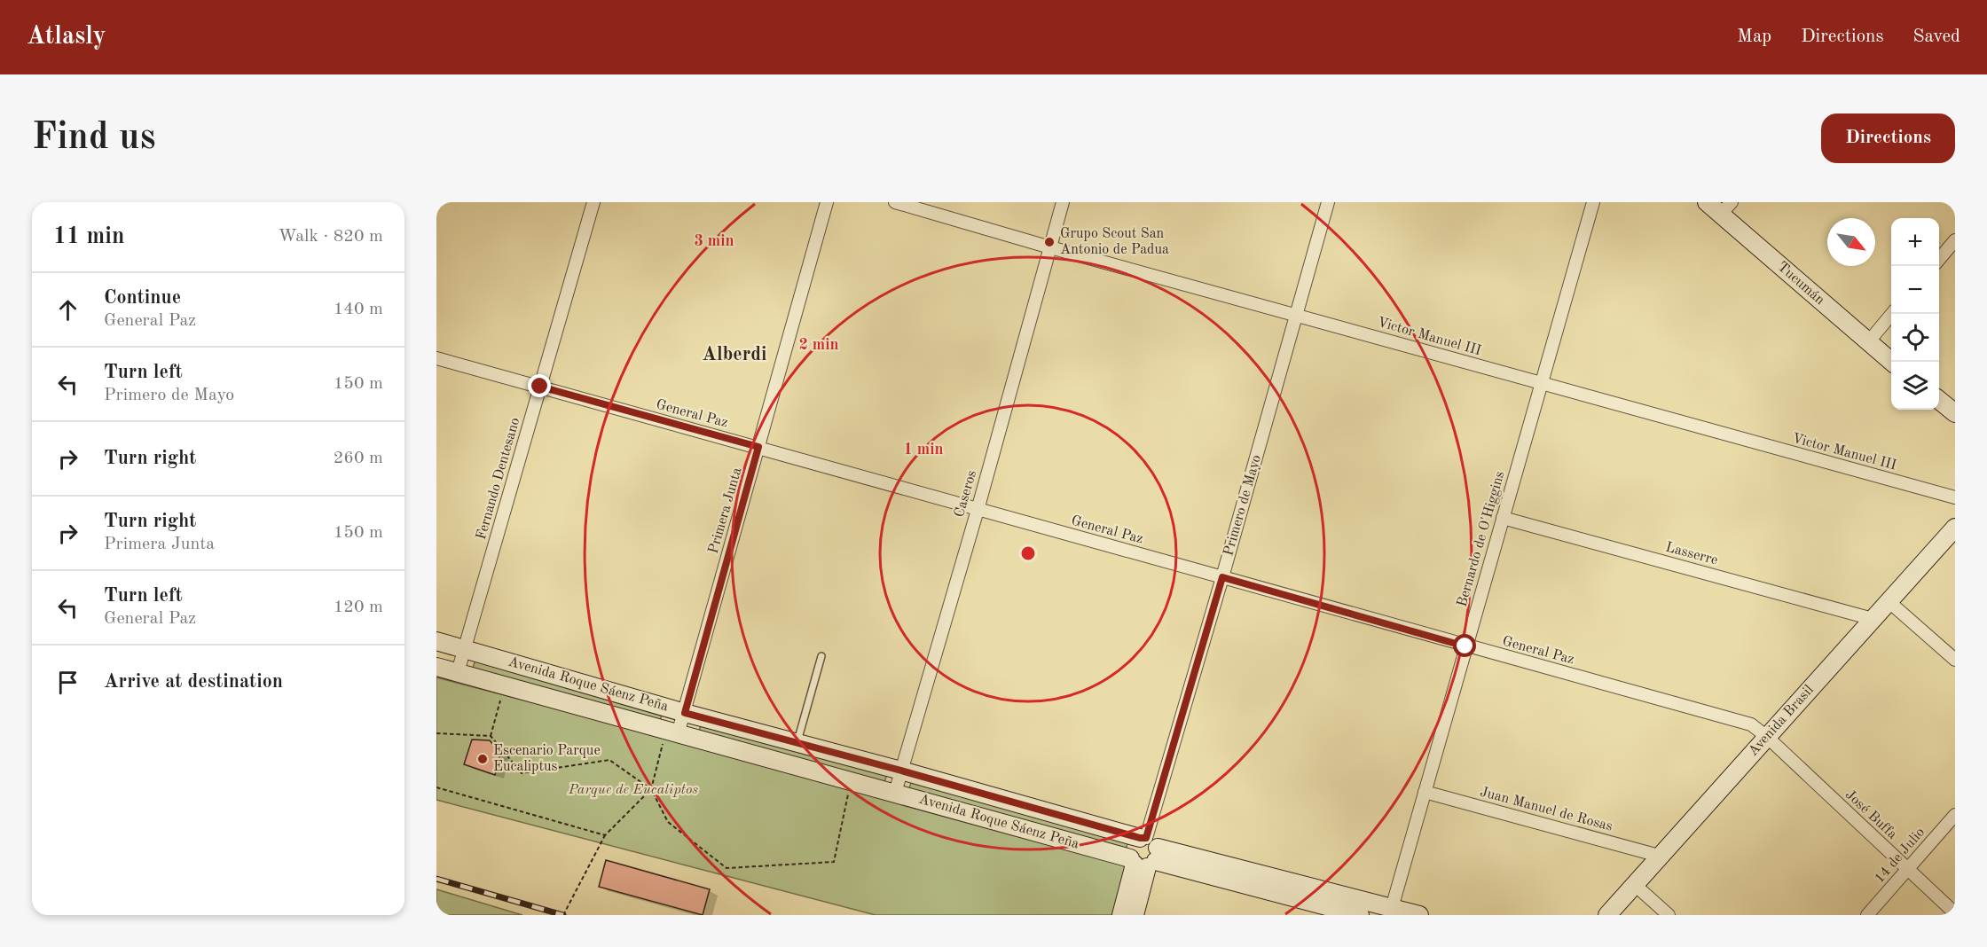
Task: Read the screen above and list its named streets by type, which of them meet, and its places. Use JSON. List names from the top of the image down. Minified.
{"streets":{"street":["Tucumán","Victor Manuel III","General Paz","Fernando Dentesano","Caseros","Primero de Mayo","Primera Junta","Bernardo de O'Higgins","Lasserre","Avenida Roque Sáenz Peña","Avenida Brasil","Juan Manuel de Rosas","José Buffa","14 de Julio"]},"crossings":[["Victor Manuel III","Caseros"],["Victor Manuel III","Primero de Mayo"],["Victor Manuel III","Bernardo de O'Higgins"],["General Paz","Fernando Dentesano"],["General Paz","Caseros"],["General Paz","Primero de Mayo"],["General Paz","Primera Junta"],["General Paz","Bernardo de O'Higgins"],["General Paz","Avenida Brasil"],["General Paz","José Buffa"],["Fernando Dentesano","Avenida Roque Sáenz Peña"],["Caseros","Avenida Roque Sáenz Peña"],["Primero de Mayo","Avenida Roque Sáenz Peña"],["Primera Junta","Avenida Roque Sáenz Peña"],["Bernardo de O'Higgins","Lasserre"],["Bernardo de O'Higgins","Avenida Roque Sáenz Peña"],["Bernardo de O'Higgins","Juan Manuel de Rosas"],["Lasserre","Avenida Brasil"],["Avenida Brasil","Juan Manuel de Rosas"],["Avenida Brasil","José Buffa"],["José Buffa","14 de Julio"]],"districts":["Alberdi"],"parks":["Parque de Eucaliptos"],"places":["Grupo Scout San Antonio de Padua","Escenario Parque Eucaliptus"],"north":"bottom right","page":{"header":"Atlasly","nav":["Map","Directions","Saved"],"buttons":"Directions","title":"Find us","heading":["11 min","Walk · 820 m"],"map_buttons":["+","−"],"list":[["Continue","General Paz","140 m"],["Turn left","Primero de Mayo","150 m"],["Turn right","260 m"],["Turn right","Primera Junta","150 m"],["Turn left","General Paz","120 m"],"Arrive at destination"]},"rings":["3 min","2 min","1 min"]}
